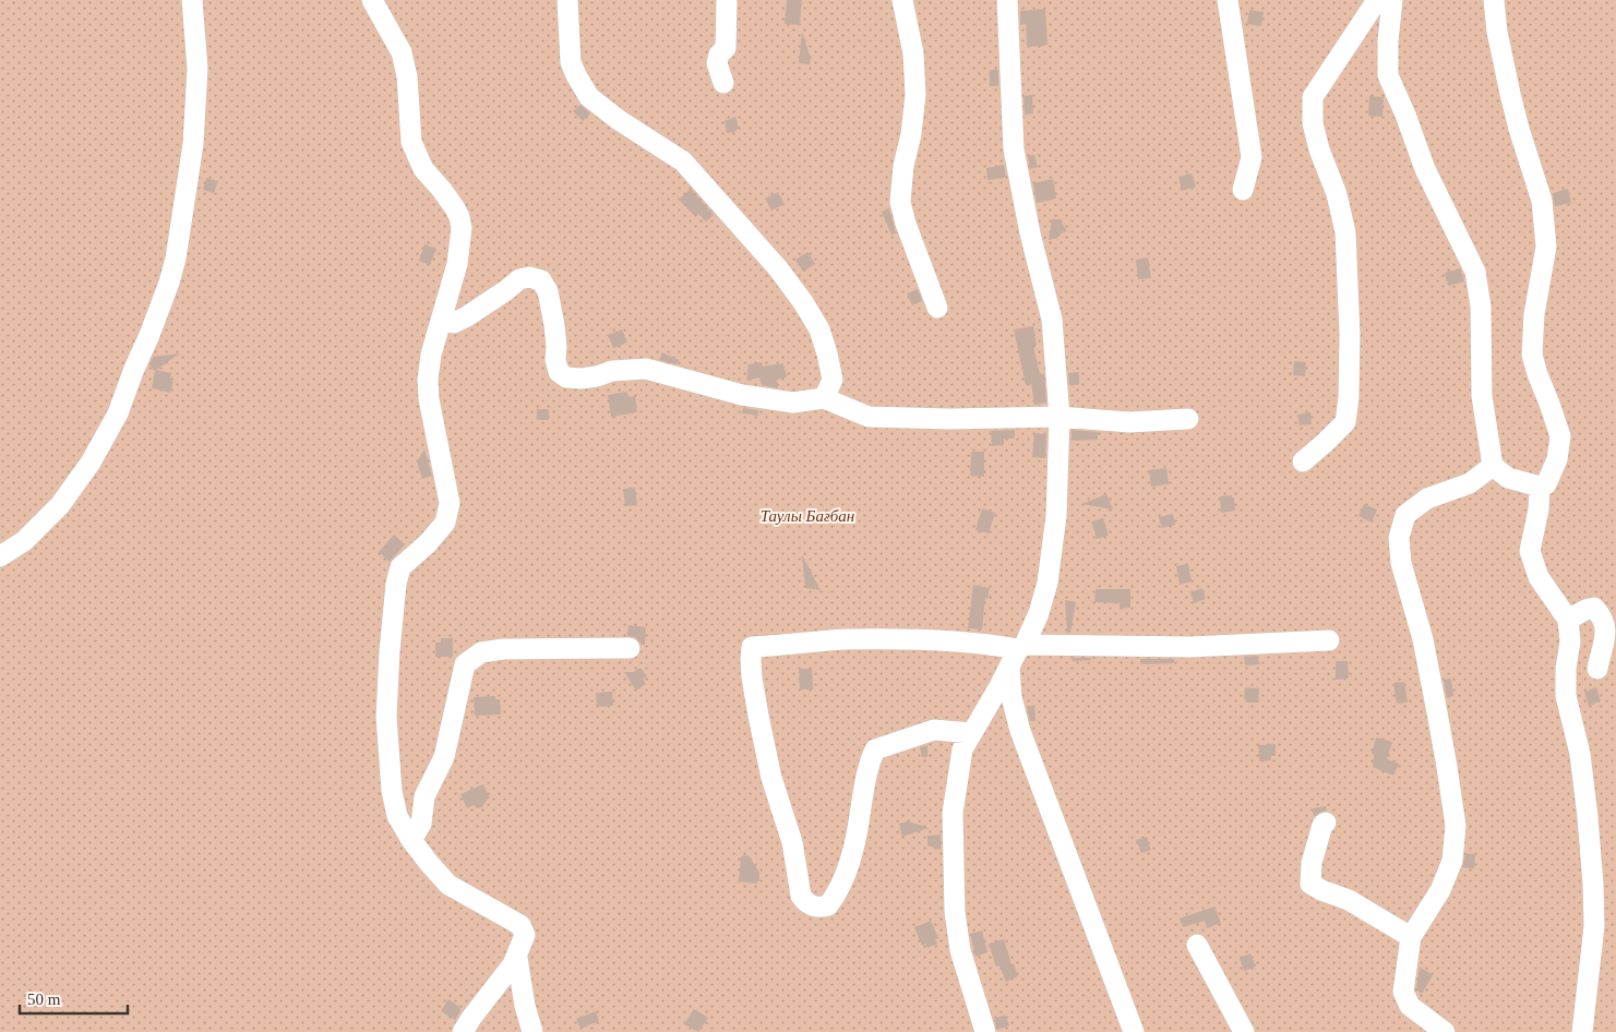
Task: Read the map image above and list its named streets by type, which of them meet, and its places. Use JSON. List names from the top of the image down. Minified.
{"parks":["Таулы Бағбан"],"scale_bar":"50 m"}
